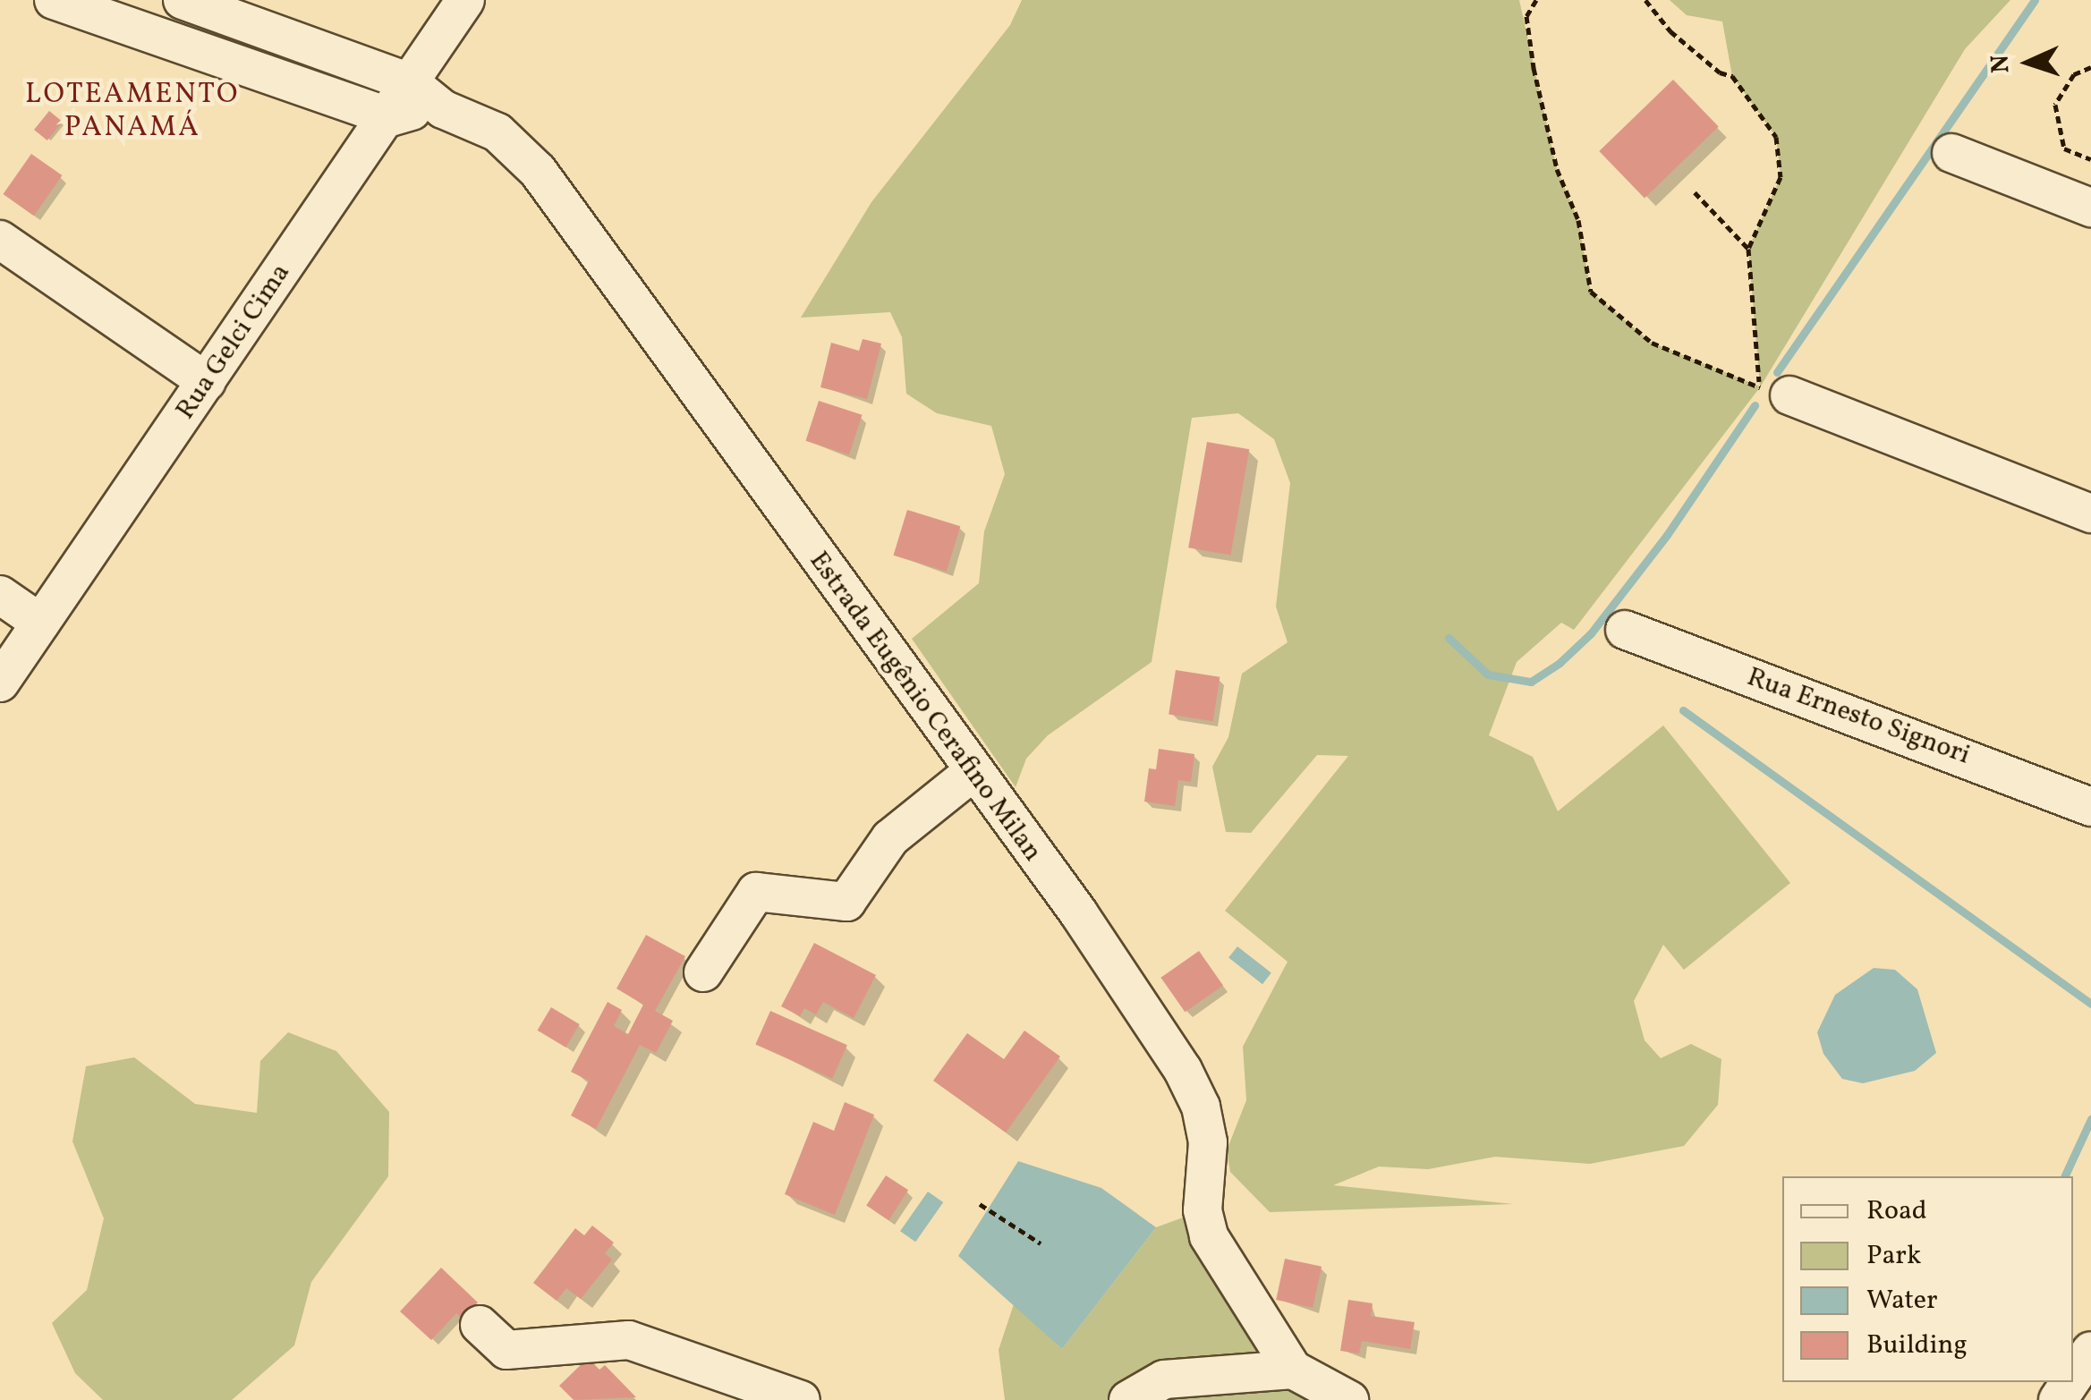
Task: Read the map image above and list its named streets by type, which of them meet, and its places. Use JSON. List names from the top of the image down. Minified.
{"streets":{"street":["Rua Gelci Cima","Estrada Eugênio Cerafino Milan","Rua Ernesto Signori"]},"crossings":[["Rua Gelci Cima","Estrada Eugênio Cerafino Milan"]],"districts":["LOTEAMENTO PANAMÁ"],"legend":["Road","Park","Water","Building"],"north":"left"}
